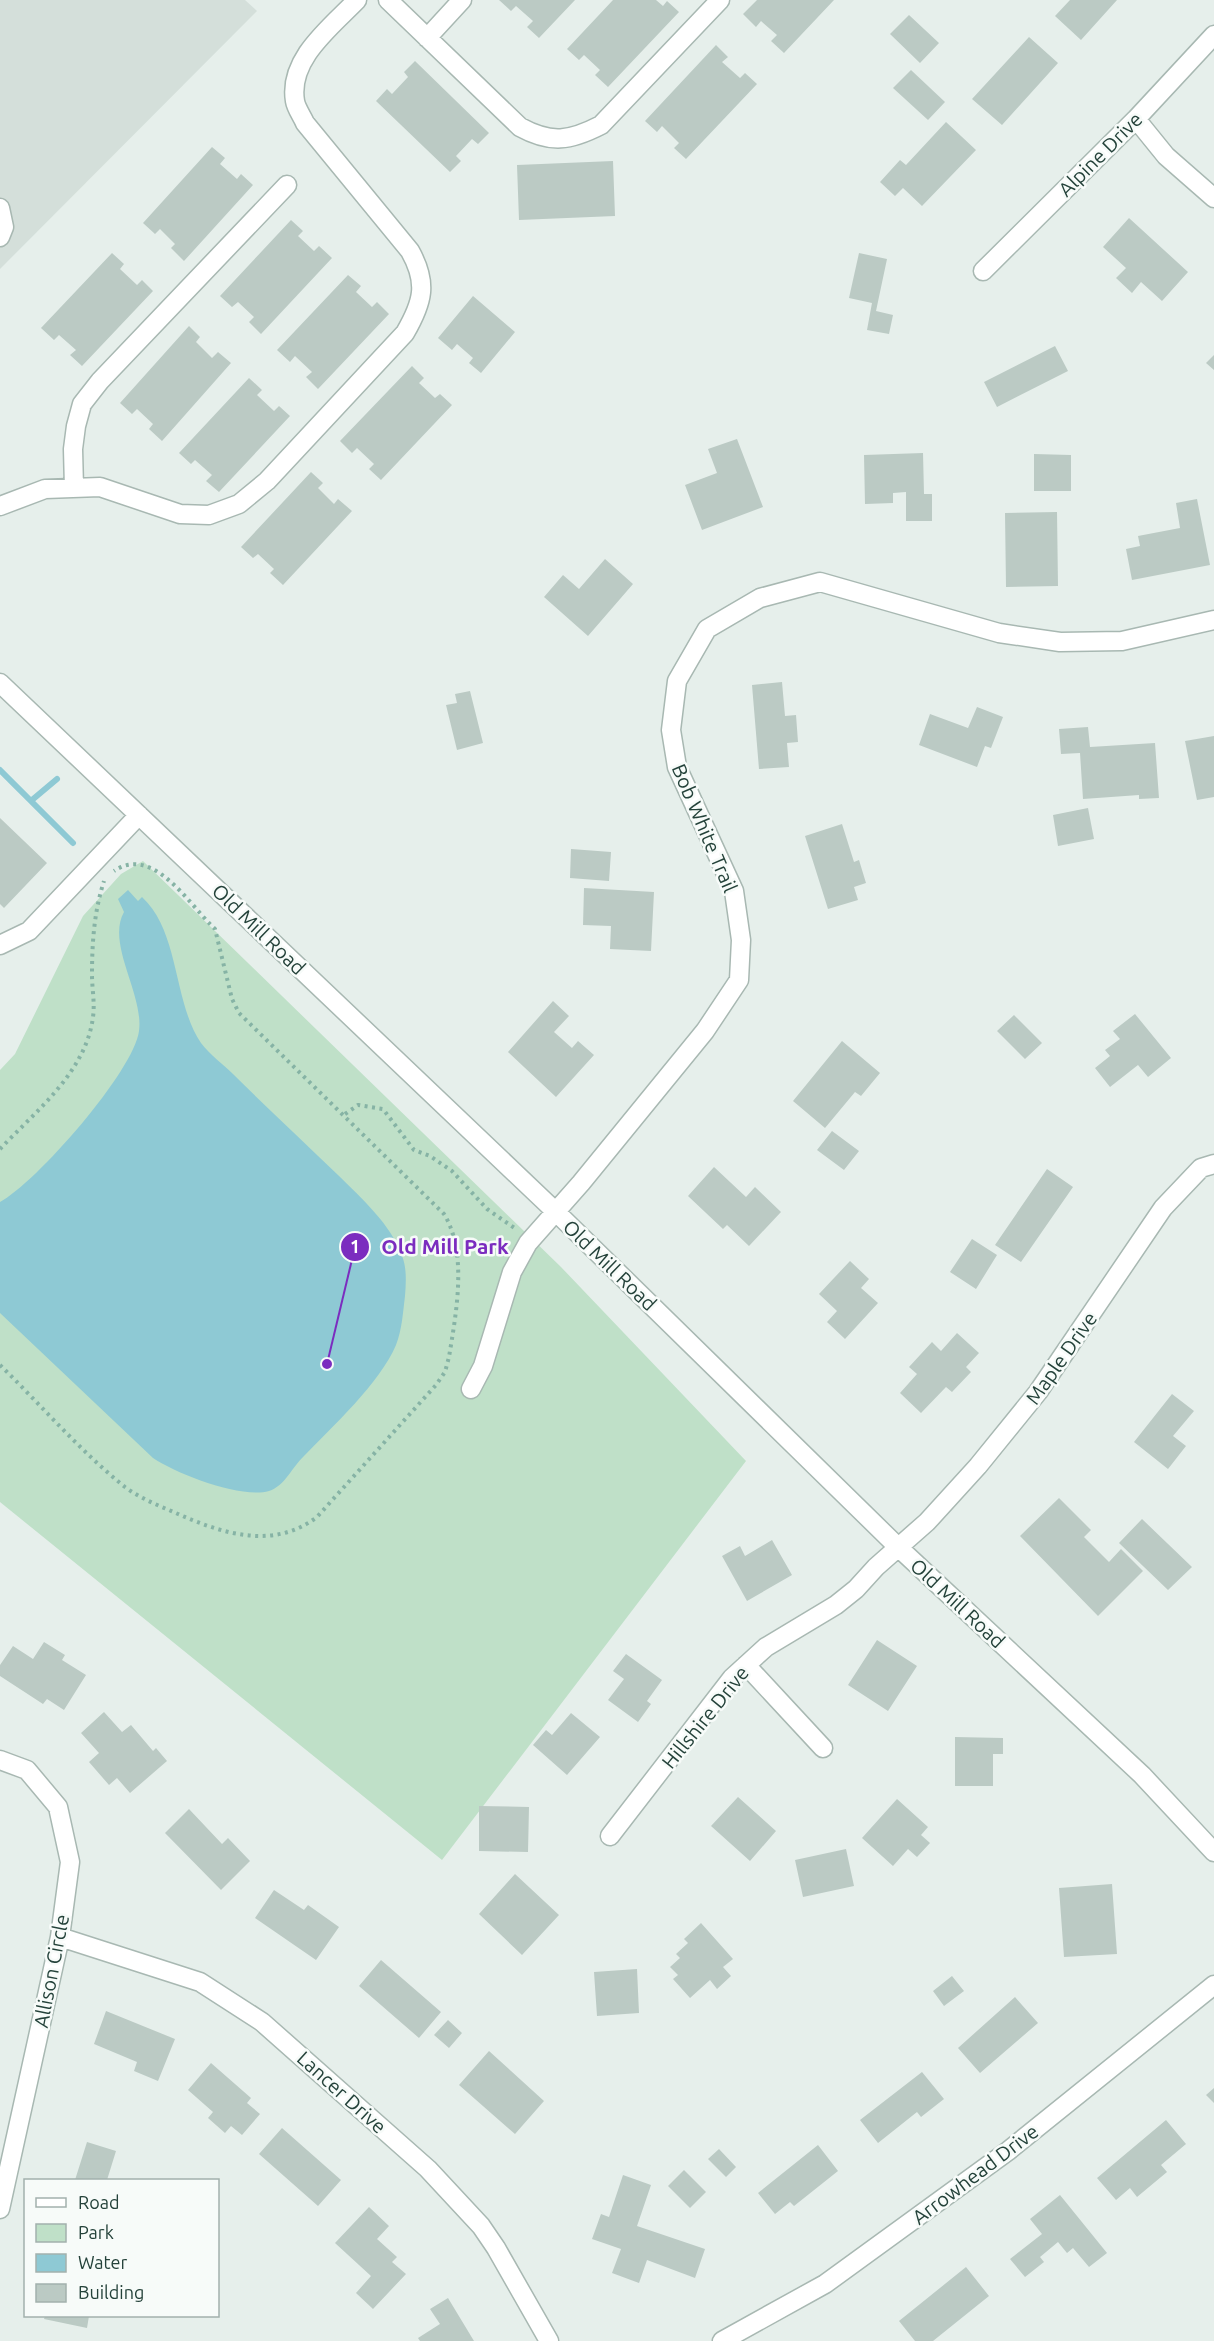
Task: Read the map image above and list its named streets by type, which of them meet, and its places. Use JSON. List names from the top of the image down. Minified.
{"streets":{"street":["Alpine Drive","Bob White Trail","Old Mill Road","Maple Drive","Hillshire Drive","Allison Circle","Lancer Drive","Arrowhead Drive"]},"crossings":[["Bob White Trail","Old Mill Road"],["Old Mill Road","Maple Drive"],["Old Mill Road","Hillshire Drive"],["Maple Drive","Hillshire Drive"],["Allison Circle","Lancer Drive"]],"places":["Old Mill Park"],"legend":["Road","Park","Water","Building"]}
